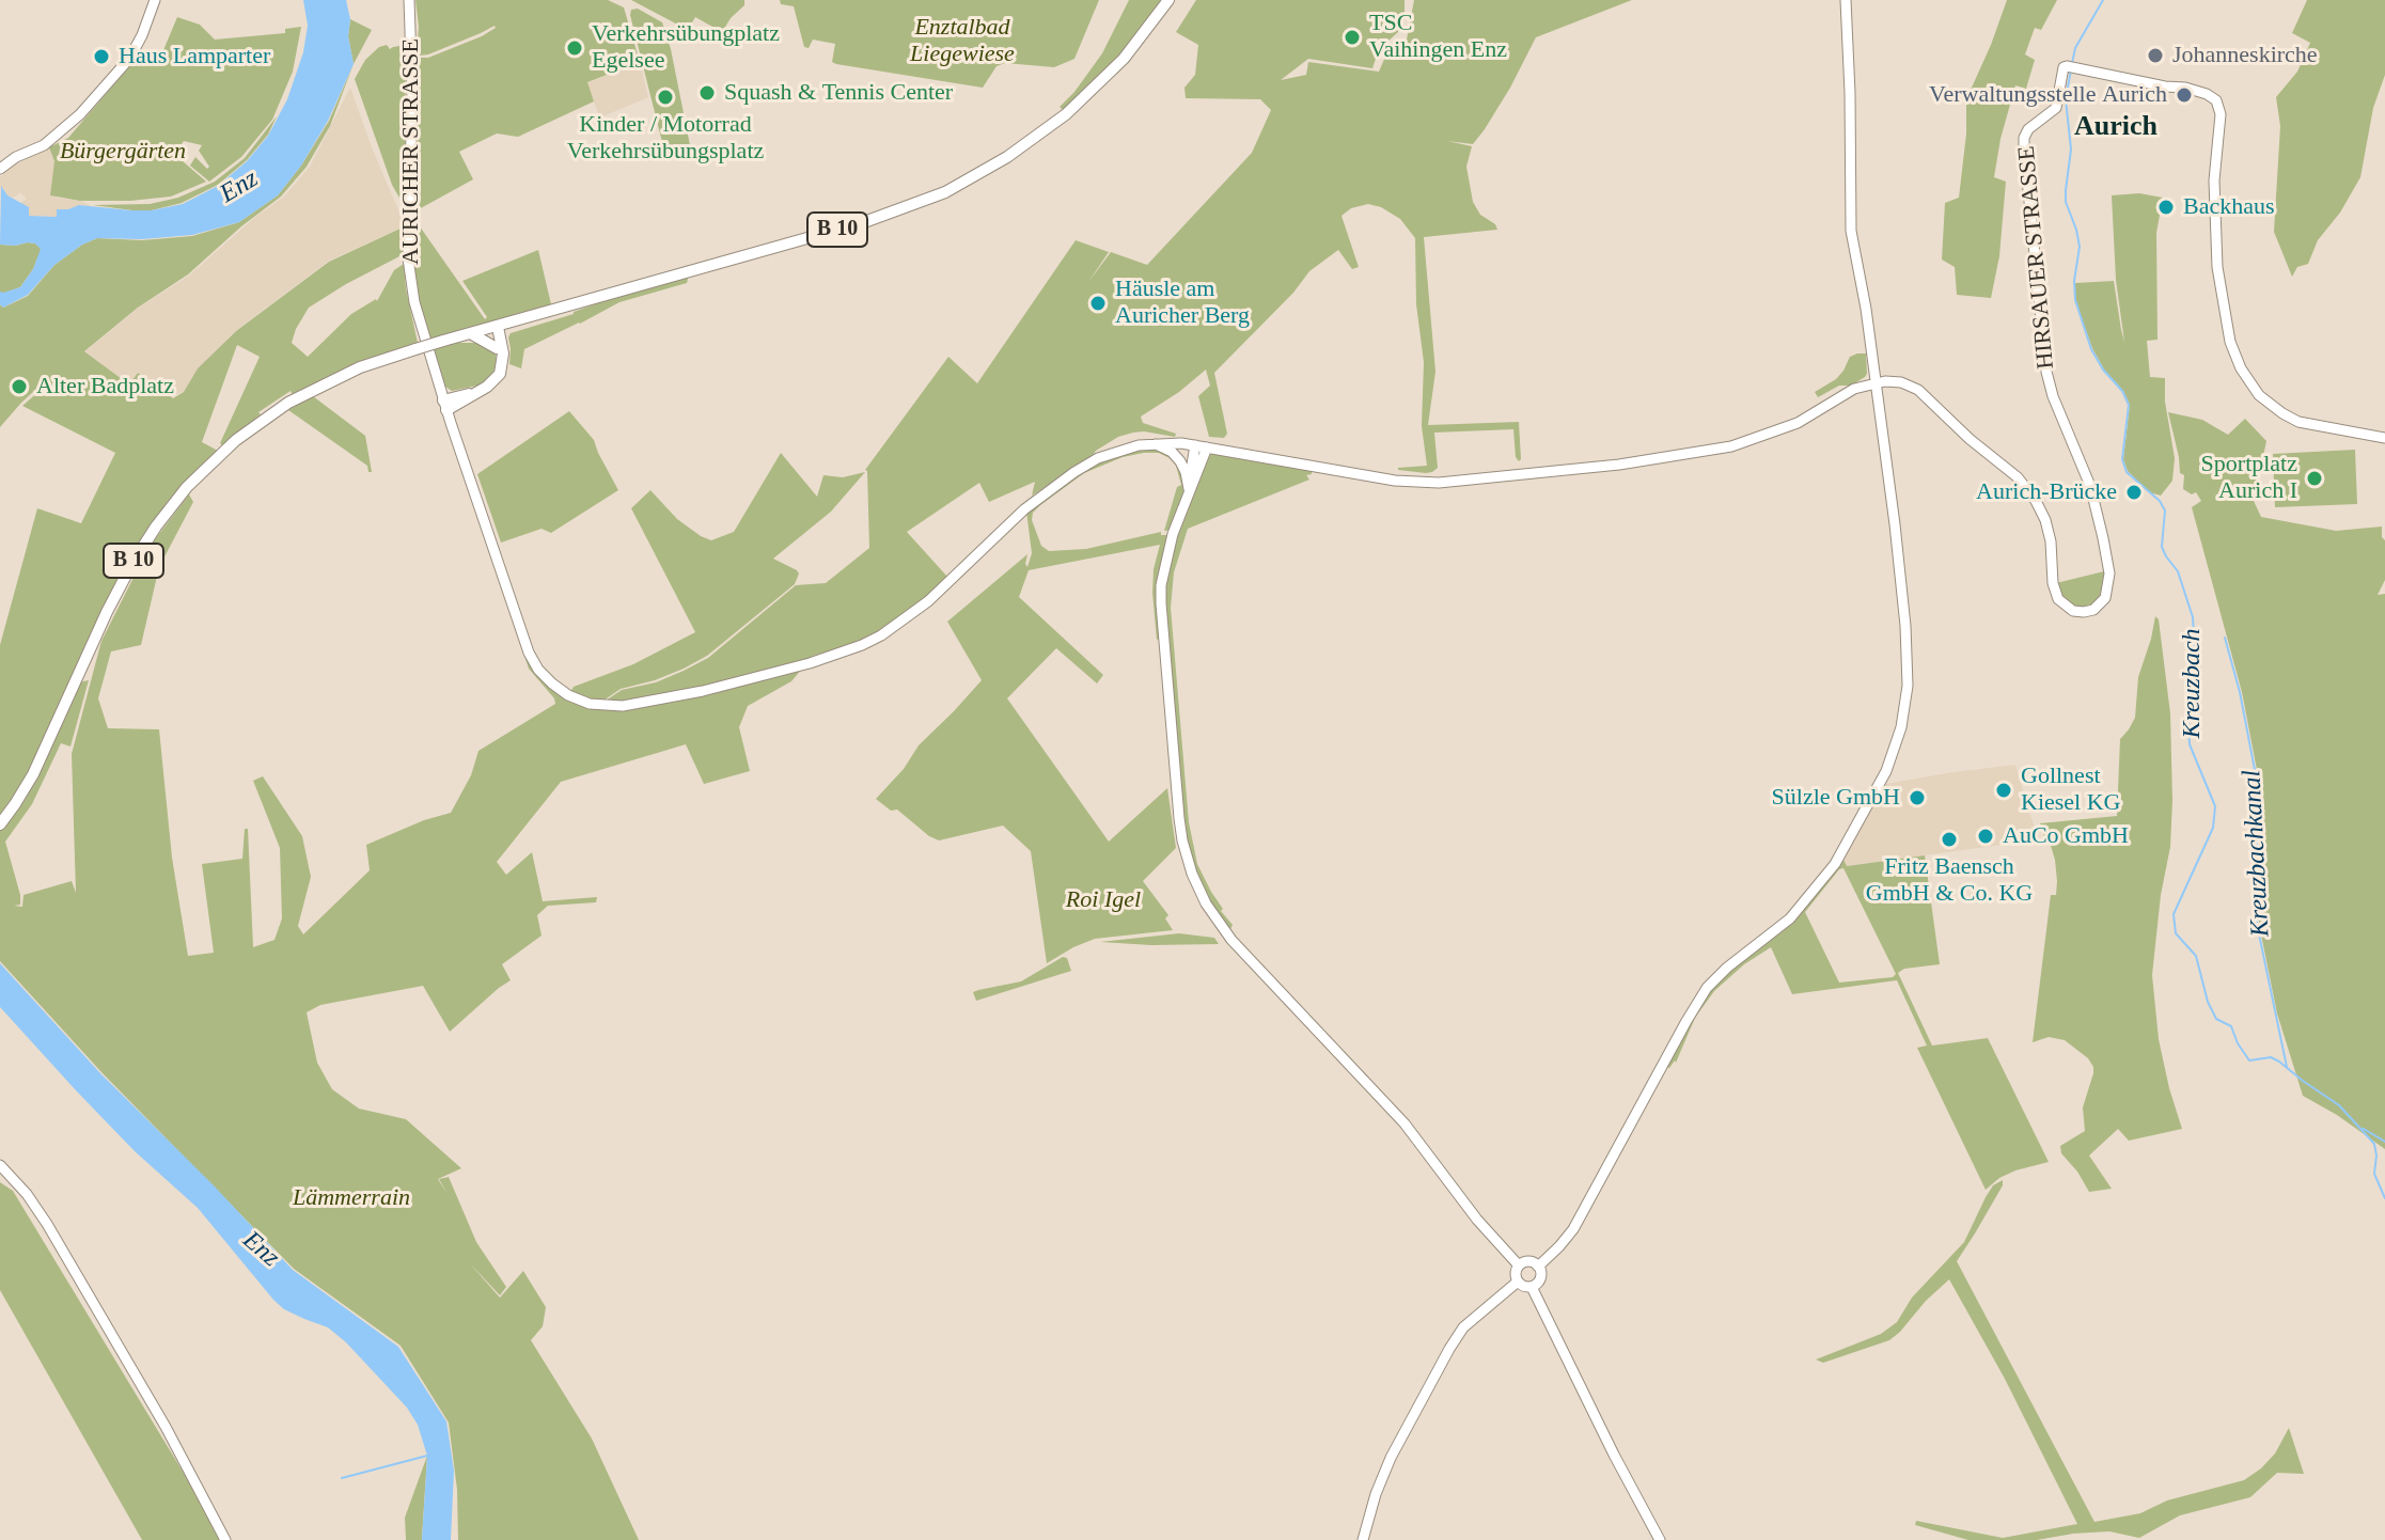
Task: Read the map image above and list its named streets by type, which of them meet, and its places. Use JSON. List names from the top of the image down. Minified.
{"streets":{"main road":["AURICHER STRASSE","B 10","HIRSAUER STRASSE"]},"crossings":[["AURICHER STRASSE","HIRSAUER STRASSE"]],"districts":["Aurich"],"water":["Enz","Kreuzbach","Kreuzbachkanal"],"parks":["Enztalbad Liegewiese","Bürgergärten","Roi Igel","Lämmerrain"],"places":["TSC Vaihingen Enz","Verkehrsübungplatz Egelsee","Johanneskirche","Haus Lamparter","Squash & Tennis Center","Verwaltungsstelle Aurich","Kinder / Motorrad Verkehrsübungsplatz","Backhaus","Häusle am Auricher Berg","Alter Badplatz","Sportplatz Aurich I","Aurich-Brücke","Gollnest Kiesel KG","Sülzle GmbH","AuCo GmbH","Fritz Baensch GmbH & Co. KG"]}
